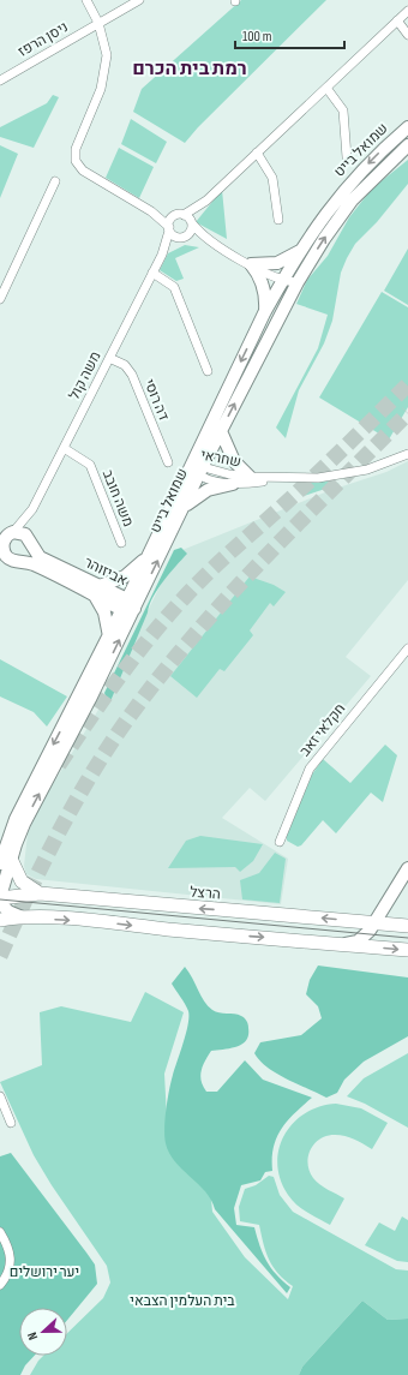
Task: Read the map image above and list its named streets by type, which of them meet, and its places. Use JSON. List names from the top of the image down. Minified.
{"streets":{"main road":["הרצל"],"street":["ניסן הרפז","שמואל בייט","משה קול","דה רוסי","שחראי","משה חובב","אביזוהר","חקלאי זאב"]},"crossings":[["שמואל בייט","שחראי"],["שמואל בייט","אביזוהר"],["שמואל בייט","הרצל"],["משה קול","דה רוסי"],["משה קול","משה חובב"],["משה קול","אביזוהר"]],"districts":["רמת בית הכרם"],"parks":["יער ירושלים","בית העלמין הצבאי"],"scale_bar":"100 m","north":"left"}
